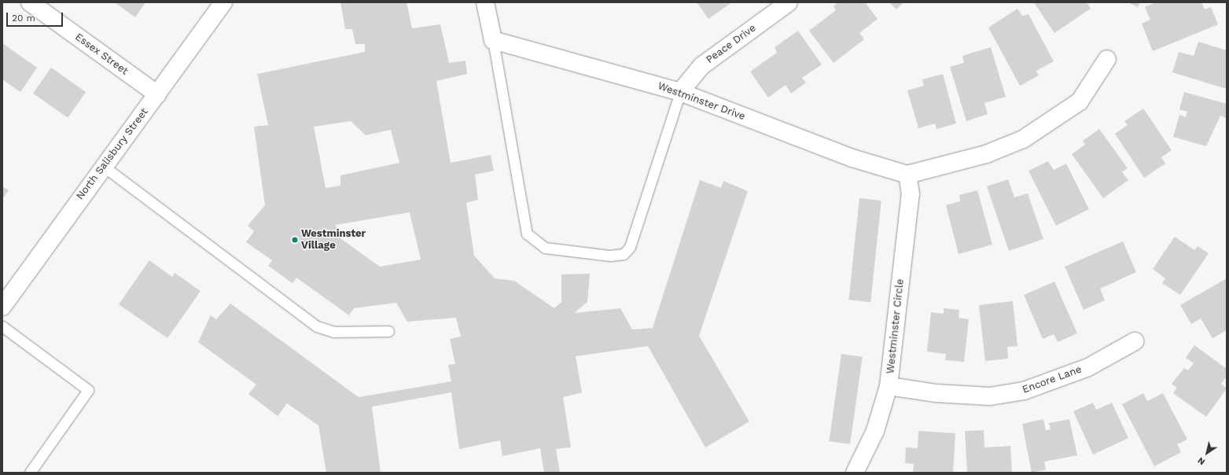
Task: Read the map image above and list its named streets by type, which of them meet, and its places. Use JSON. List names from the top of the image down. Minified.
{"streets":{"street":["Peace Drive","Essex Street","Westminster Drive","North Salisbury Street","Westminster Circle","Encore Lane"]},"crossings":[["Peace Drive","Westminster Drive"],["Essex Street","North Salisbury Street"],["Westminster Drive","Westminster Circle"],["Westminster Circle","Encore Lane"]],"places":["Westminster Village"],"scale_bar":"20 m","north":"bottom left"}
